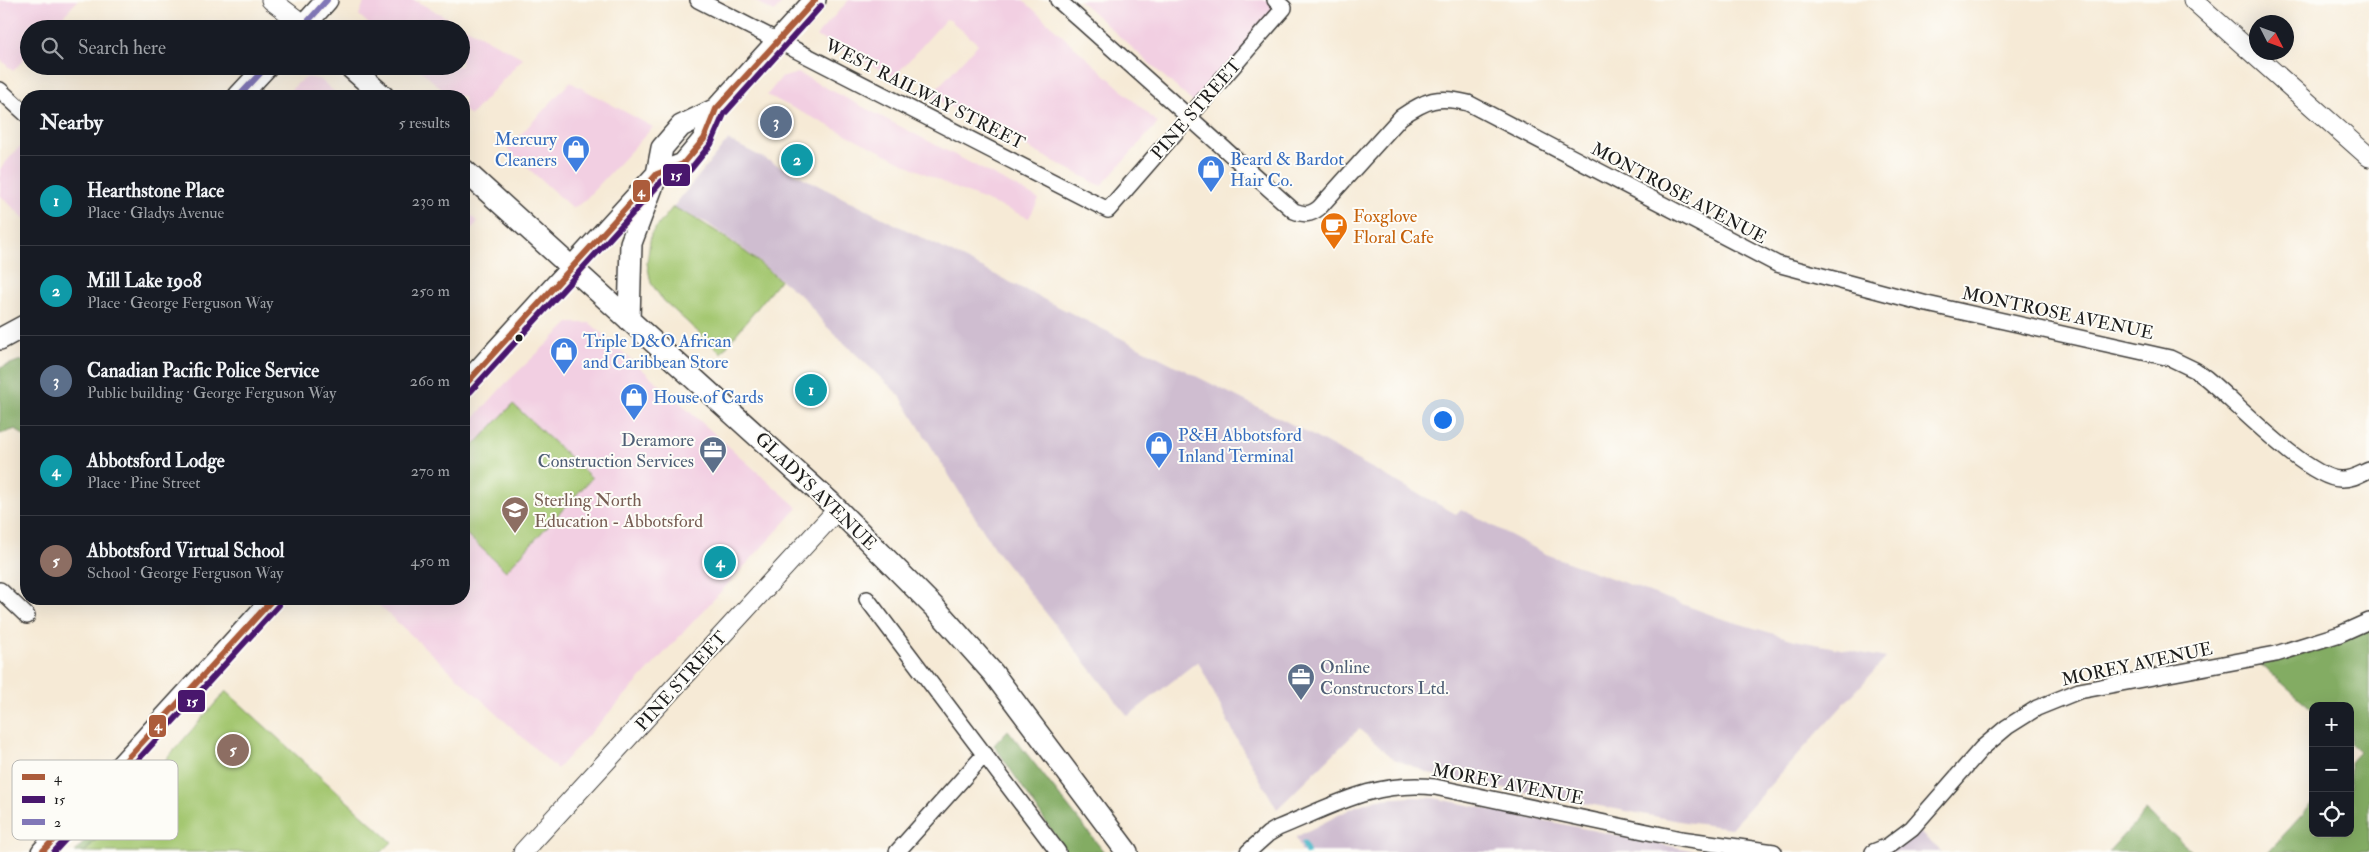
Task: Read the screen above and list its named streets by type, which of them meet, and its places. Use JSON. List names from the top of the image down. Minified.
{"streets":{"main road":["GLADYS AVENUE"],"street":["WEST RAILWAY STREET","PINE STREET","MONTROSE AVENUE","MOREY AVENUE"]},"crossings":[["WEST RAILWAY STREET","PINE STREET"],["PINE STREET","MONTROSE AVENUE"],["PINE STREET","GLADYS AVENUE"]],"places":{"shop":["Mercury Cleaners","Beard & Bardot Hair Co.","Triple D&O African and Caribbean Store","House of Cards","P&H Abbotsford Inland Terminal"],"cafe":["Foxglove Floral Cafe"],"office":["Deramore Construction Services","Online Constructors Ltd."],"school or university":["Sterling North Education - Abbotsford"]},"lines":["transit line 4","transit line 2","transit line 15"],"legend":["4","15","2"],"north":"bottom right","page":{"search":"Search here","heading":["Nearby","5 results"],"pins":["3","2","1","4","5"],"list":[{"mark":"1","name":"Hearthstone Place","note":"Place · Gladys Avenue","value":"230 m"},{"mark":"2","name":"Mill Lake 1908","note":"Place · George Ferguson Way","value":"250 m"},{"mark":"3","name":"Canadian Pacific Police Service","note":"Public building · George Ferguson Way","value":"260 m"},{"mark":"4","name":"Abbotsford Lodge","note":"Place · Pine Street","value":"270 m"},{"mark":"5","name":"Abbotsford Virtual School","note":"School · George Ferguson Way","value":"450 m"}],"map_buttons":["+","−"]}}
